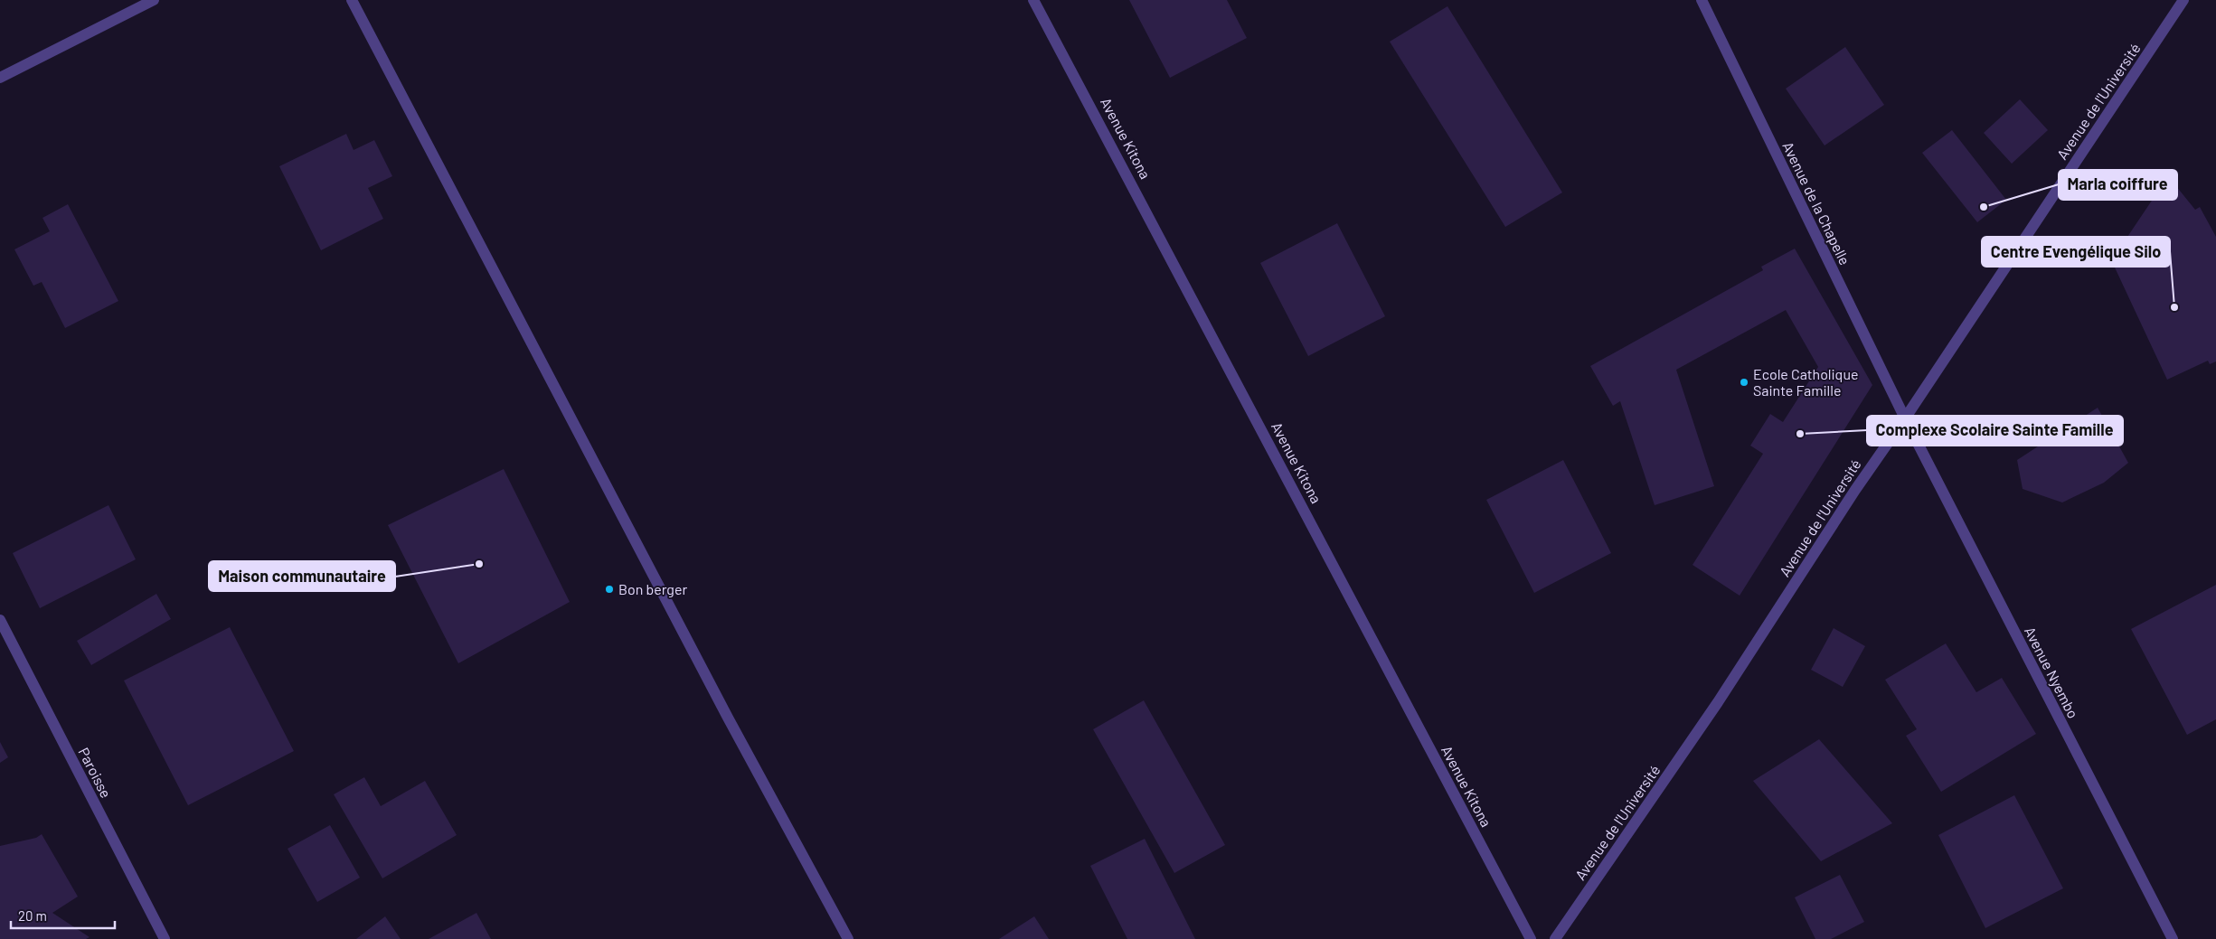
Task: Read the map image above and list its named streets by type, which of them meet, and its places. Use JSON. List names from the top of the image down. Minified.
{"streets":{"street":["Avenue de l'Université","Avenue Kitona","Avenue de la Chapelle","Avenue Nyembo","Paroisse"]},"crossings":[["Avenue de l'Université","Avenue de la Chapelle"],["Avenue de l'Université","Avenue Nyembo"],["Avenue de la Chapelle","Avenue Nyembo"]],"places":["Marla coiffure","Centre Evengélique Silo","Ecole Catholique Sainte Famille","Complexe Scolaire Sainte Famille","Maison communautaire","Bon berger"],"scale_bar":"20 m"}
